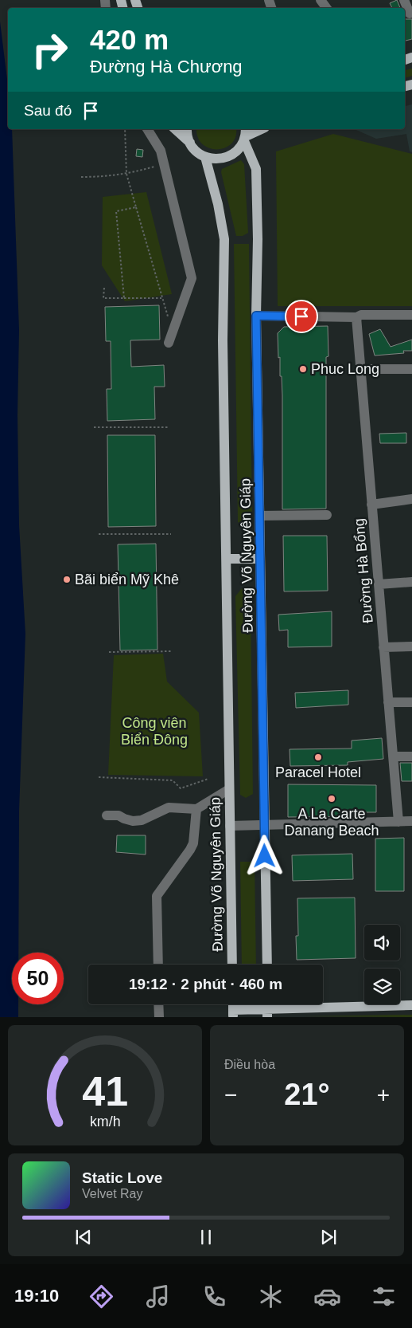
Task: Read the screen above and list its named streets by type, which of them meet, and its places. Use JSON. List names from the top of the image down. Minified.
{"streets":{"main road":["Đường Võ Nguyên Giáp"],"street":["Đường Hà Bổng"]},"parks":["Công viên Biển Đông"],"places":["Phuc Long","Bãi biển Mỹ Khê","Paracel Hotel","A La Carte Danang Beach"],"page":{"turn":["420 m","Đường Hà Chương"],"then":"Sau đó","limit":"50","trip":"19:12 · 2 phút · 460 m","tile":"Điều hòa","heat":["−","21°","+"],"song":["Static Love","Velvet Ray"],"tabs":"19:10","gauge":["41","km/h"]}}
